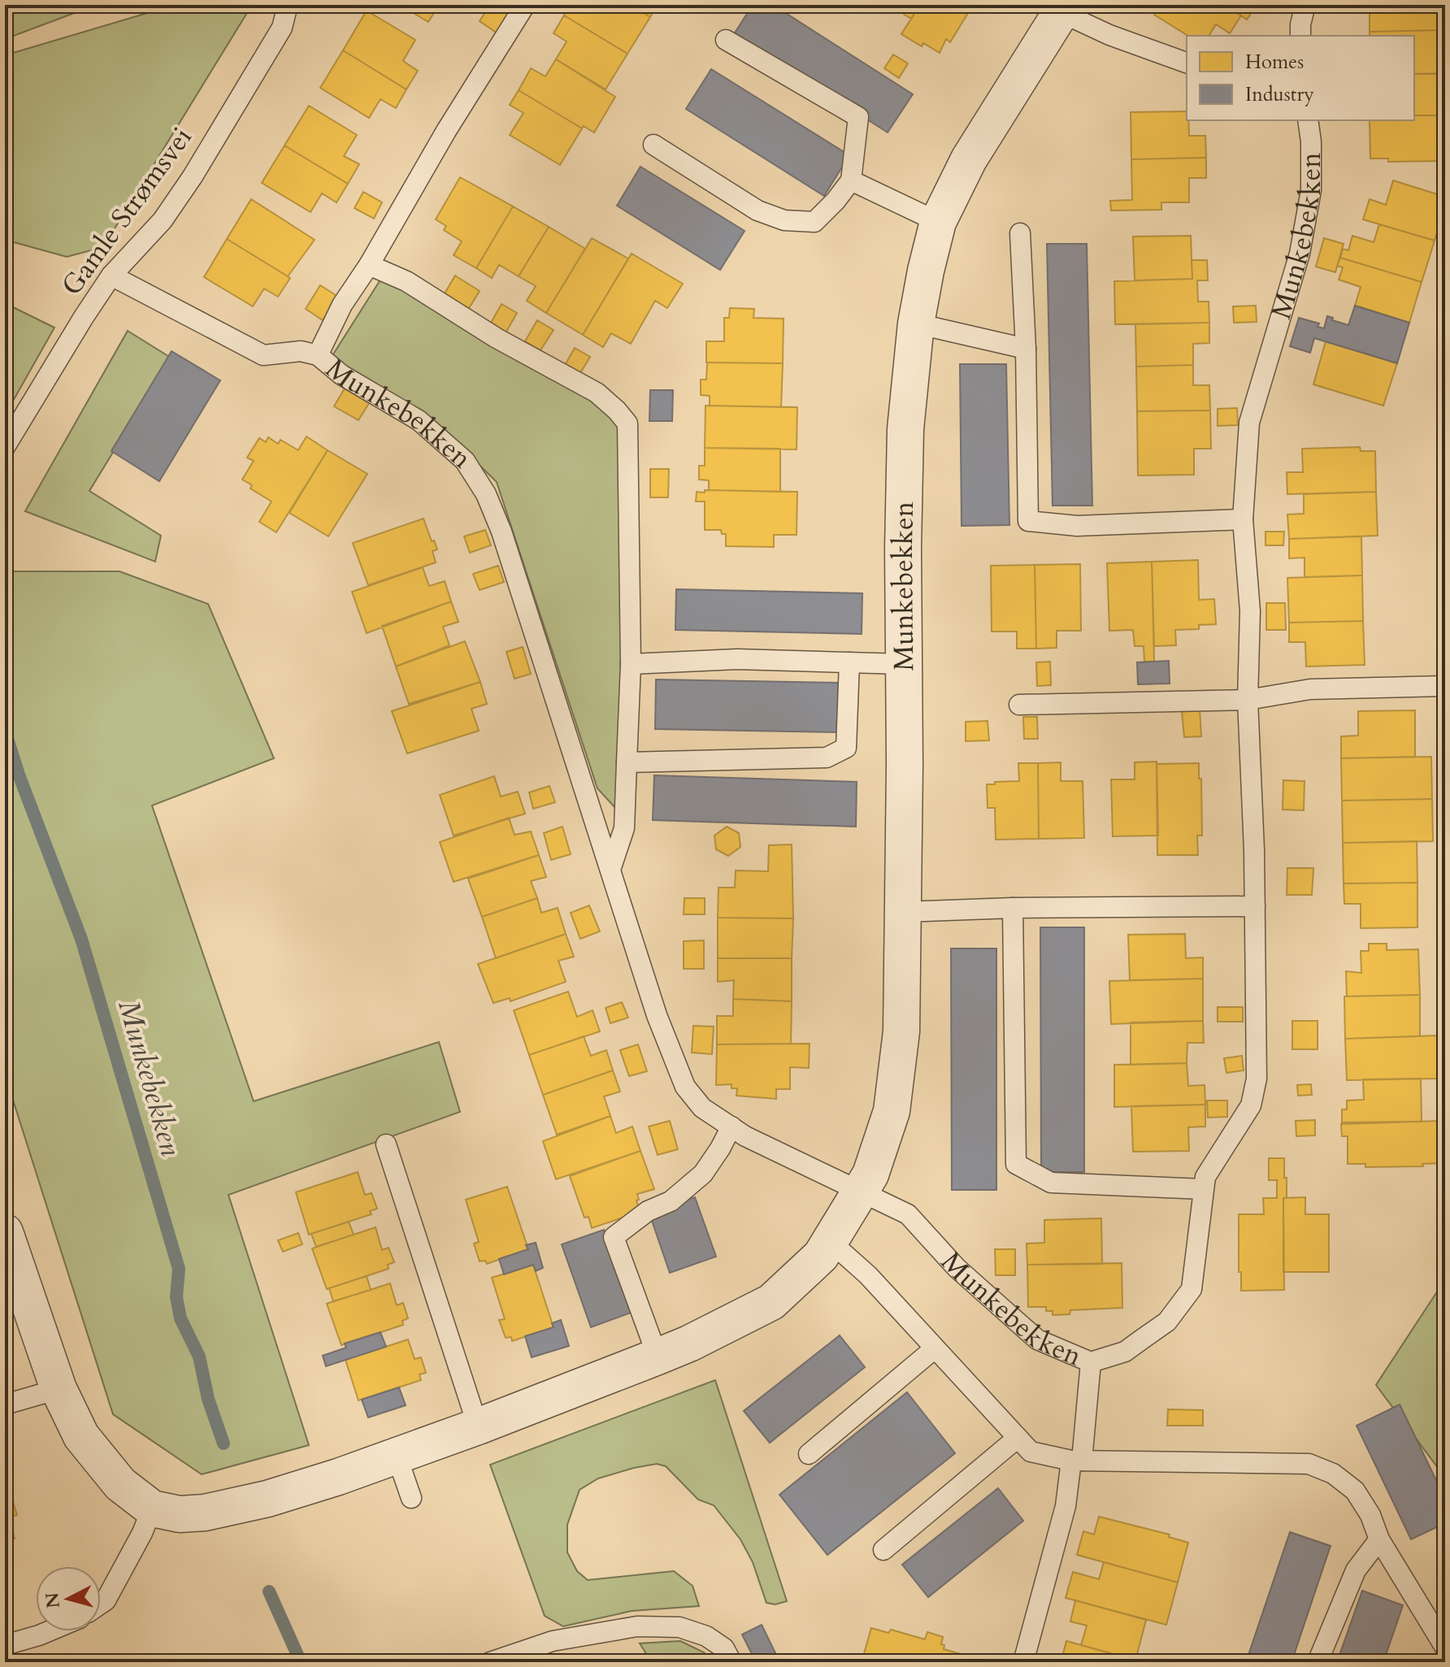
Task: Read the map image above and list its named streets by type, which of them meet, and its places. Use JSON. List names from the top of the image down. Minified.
{"streets":{"street":["Munkebekken"],"lane":["Gamle Strømsvei"]},"water":["Munkebekken"],"legend":["Homes","Industry"],"north":"left"}
